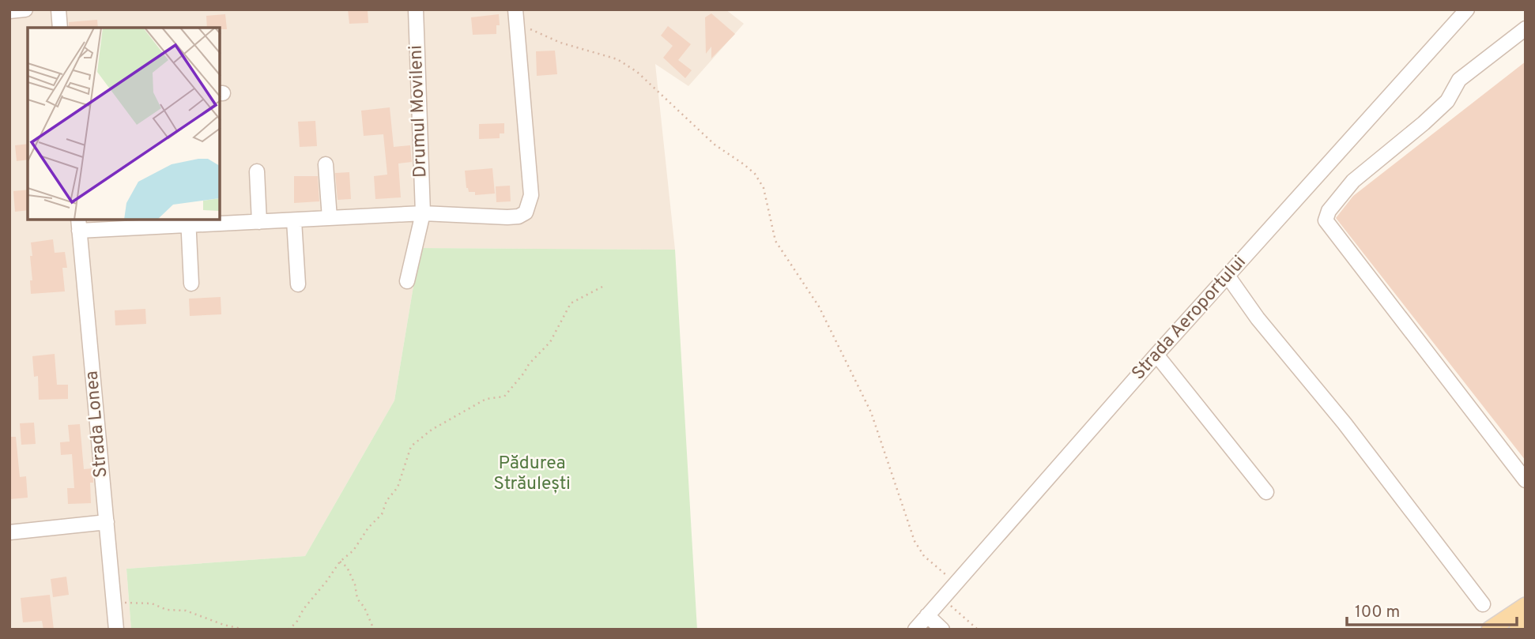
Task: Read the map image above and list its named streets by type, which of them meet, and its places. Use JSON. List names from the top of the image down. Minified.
{"streets":{"street":["Drumul Movileni","Strada Aeroportului","Strada Lonea"]},"parks":["Pădurea Străulești"],"scale_bar":"100 m"}
